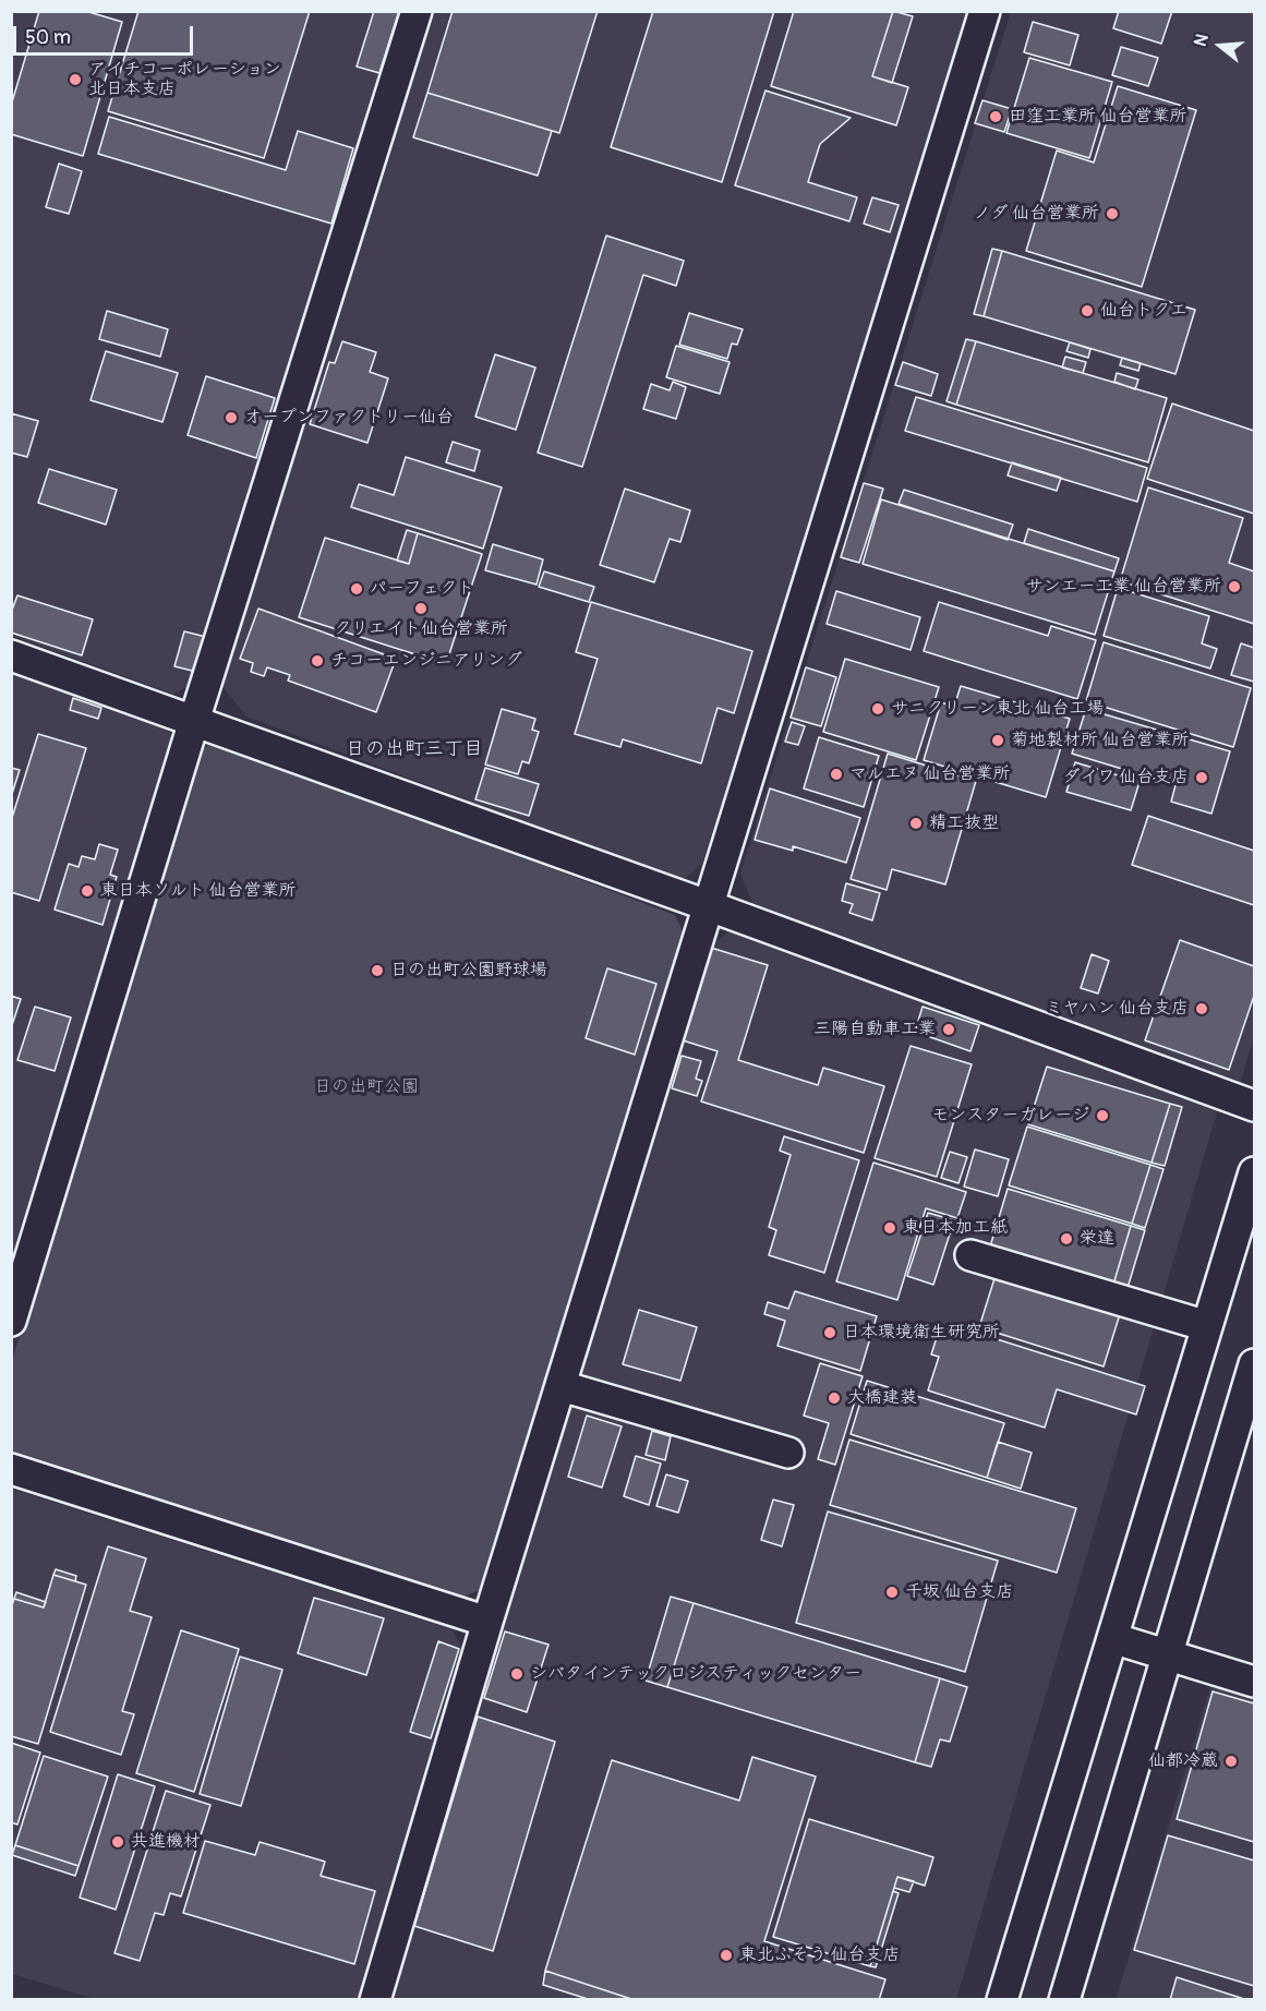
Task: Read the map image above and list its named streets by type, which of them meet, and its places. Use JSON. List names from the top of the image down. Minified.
{"districts":["日の出町三丁目"],"parks":["日の出町公園"],"places":["アイチコーポレーション 北日本支店","田窪工業所 仙台営業所","ノダ 仙台営業所","仙台トクエ","オープンファクトリー仙台","サンエー工業 仙台営業所","パーフェクト","クリエイト仙台営業所","チコーエンジニアリング","サニクリーン東北 仙台工場","菊地製材所 仙台営業所","マルエヌ 仙台営業所","ダイワ 仙台支店","精工抜型","東日本ソルト 仙台営業所","日の出町公園野球場","ミヤハン 仙台支店","三陽自動車工業","モンスターガレージ","東日本加工紙","栄達","日本環境衛生研究所","大橋建装","千坂 仙台支店","シバタインテックロジスティックセンター","仙都冷蔵","共進機材","東北ふそう 仙台支店"],"scale_bar":"50 m","north":"left"}
